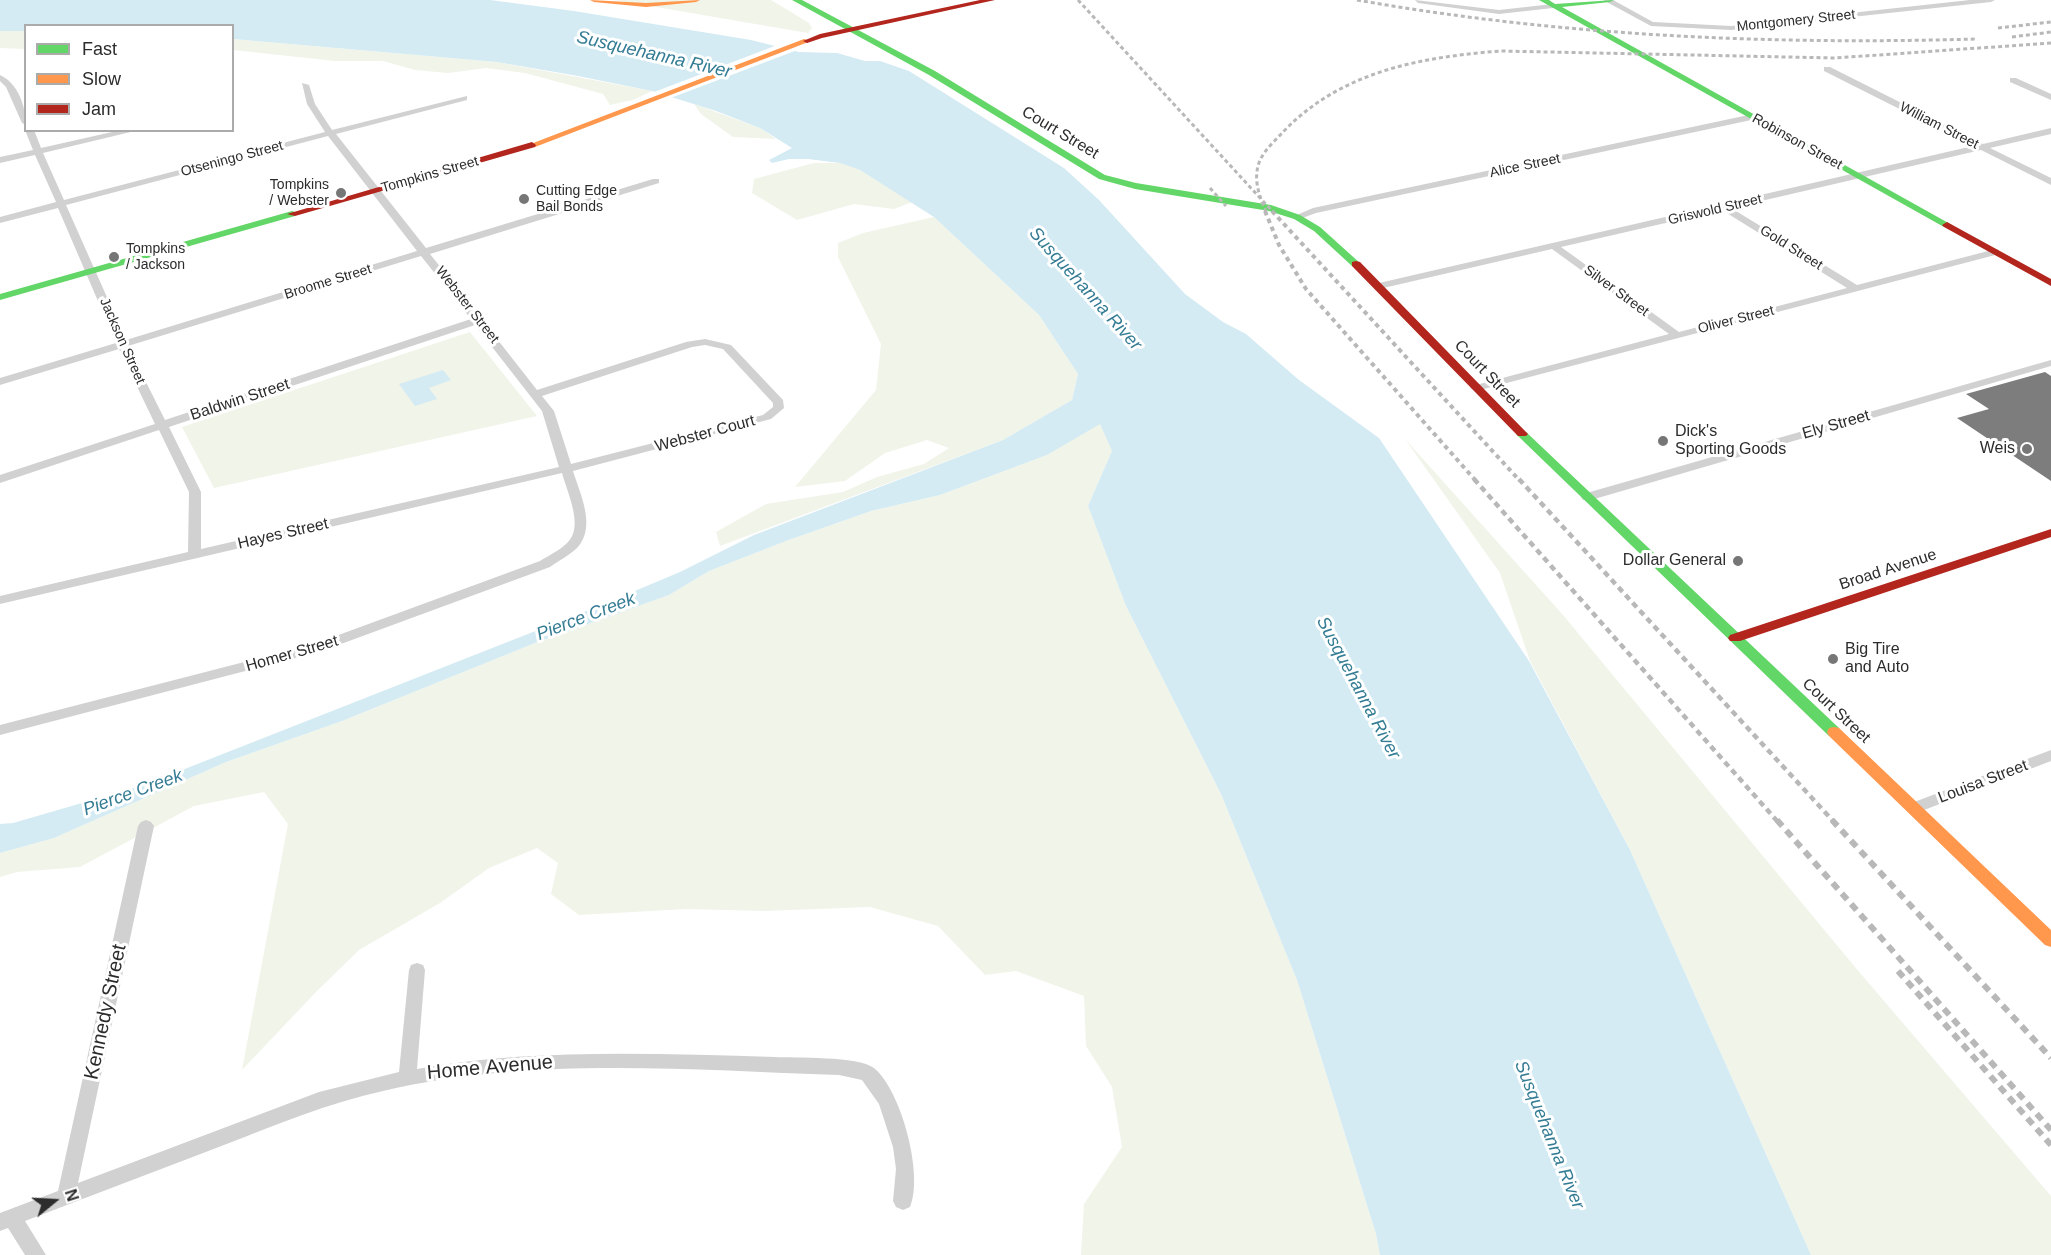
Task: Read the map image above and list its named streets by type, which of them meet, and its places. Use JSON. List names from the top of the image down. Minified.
{"streets":{"main road":["Court Street","Robinson Street","Tompkins Street","Broad Avenue"],"street":["Montgomery Street","William Street","Otseningo Street","Alice Street","Griswold Street","Gold Street","Broome Street","Silver Street","Webster Street","Oliver Street","Jackson Street","Baldwin Street","Ely Street","Webster Court","Hayes Street","Homer Street","Louisa Street","Kennedy Street","Home Avenue"]},"crossings":[["William Street","Griswold Street"],["Court Street","Alice Street"],["Court Street","Tompkins Street"],["Court Street","Griswold Street"],["Court Street","Oliver Street"],["Court Street","Ely Street"],["Court Street","Broad Avenue"],["Court Street","Louisa Street"],["Robinson Street","Alice Street"],["Robinson Street","Griswold Street"],["Robinson Street","Oliver Street"],["Otseningo Street","Webster Street"],["Otseningo Street","Jackson Street"],["Tompkins Street","Webster Street"],["Tompkins Street","Jackson Street"],["Griswold Street","Gold Street"],["Griswold Street","Silver Street"],["Gold Street","Oliver Street"],["Broome Street","Webster Street"],["Broome Street","Jackson Street"],["Silver Street","Oliver Street"],["Webster Street","Baldwin Street"],["Webster Street","Webster Court"],["Webster Street","Hayes Street"],["Webster Street","Homer Street"],["Jackson Street","Baldwin Street"],["Jackson Street","Hayes Street"],["Webster Court","Hayes Street"],["Kennedy Street","Home Avenue"]],"water":["Susquehanna River","Pierce Creek"],"places":["Tompkins / Webster","Cutting Edge Bail Bonds","Tompkins / Jackson","Dick's Sporting Goods","Weis","Dollar General","Big Tire and Auto"],"legend":["Fast","Slow","Jam"],"north":"right"}
